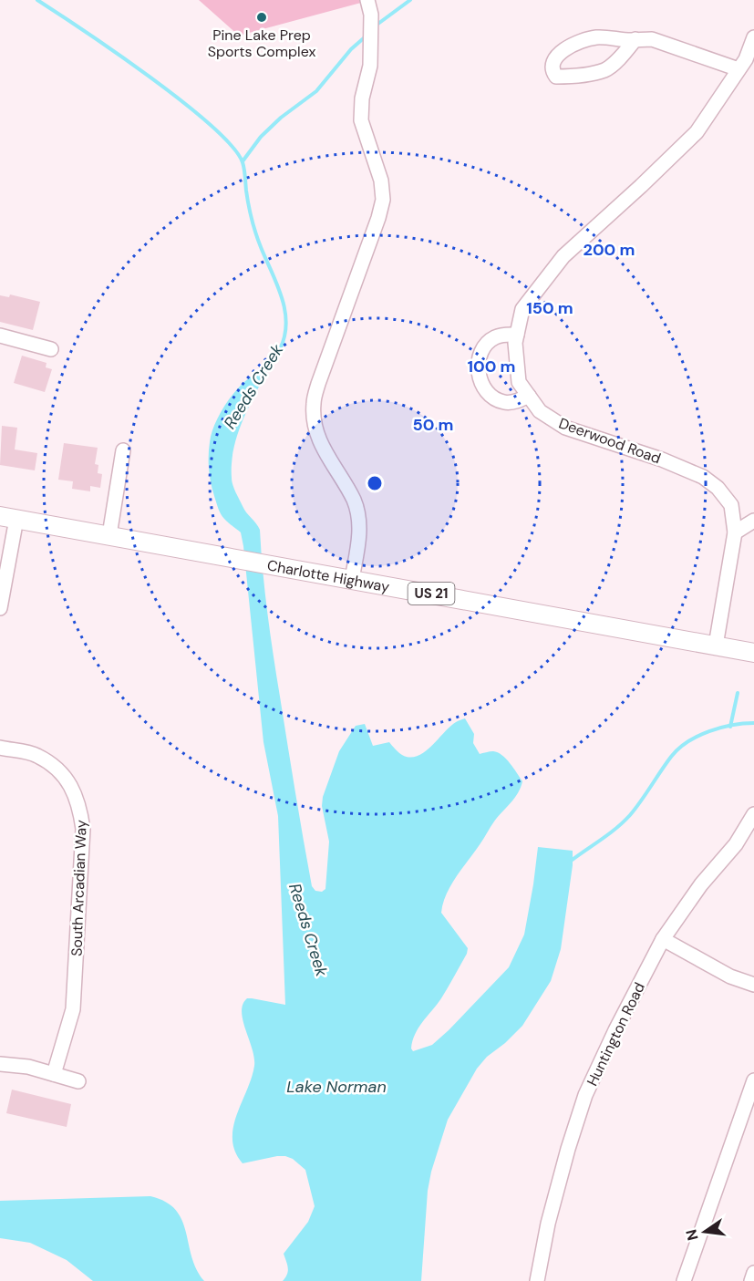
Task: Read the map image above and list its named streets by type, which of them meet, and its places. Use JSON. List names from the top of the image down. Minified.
{"streets":{"main road":["Charlotte Highway","US 21"],"street":["Deerwood Road","South Arcadian Way","Huntington Road"]},"crossings":[["Deerwood Road","Charlotte Highway"]],"water":["Reeds Creek","Lake Norman"],"places":["Pine Lake Prep Sports Complex"],"north":"left","rings":["200 m","150 m","100 m","50 m"]}
